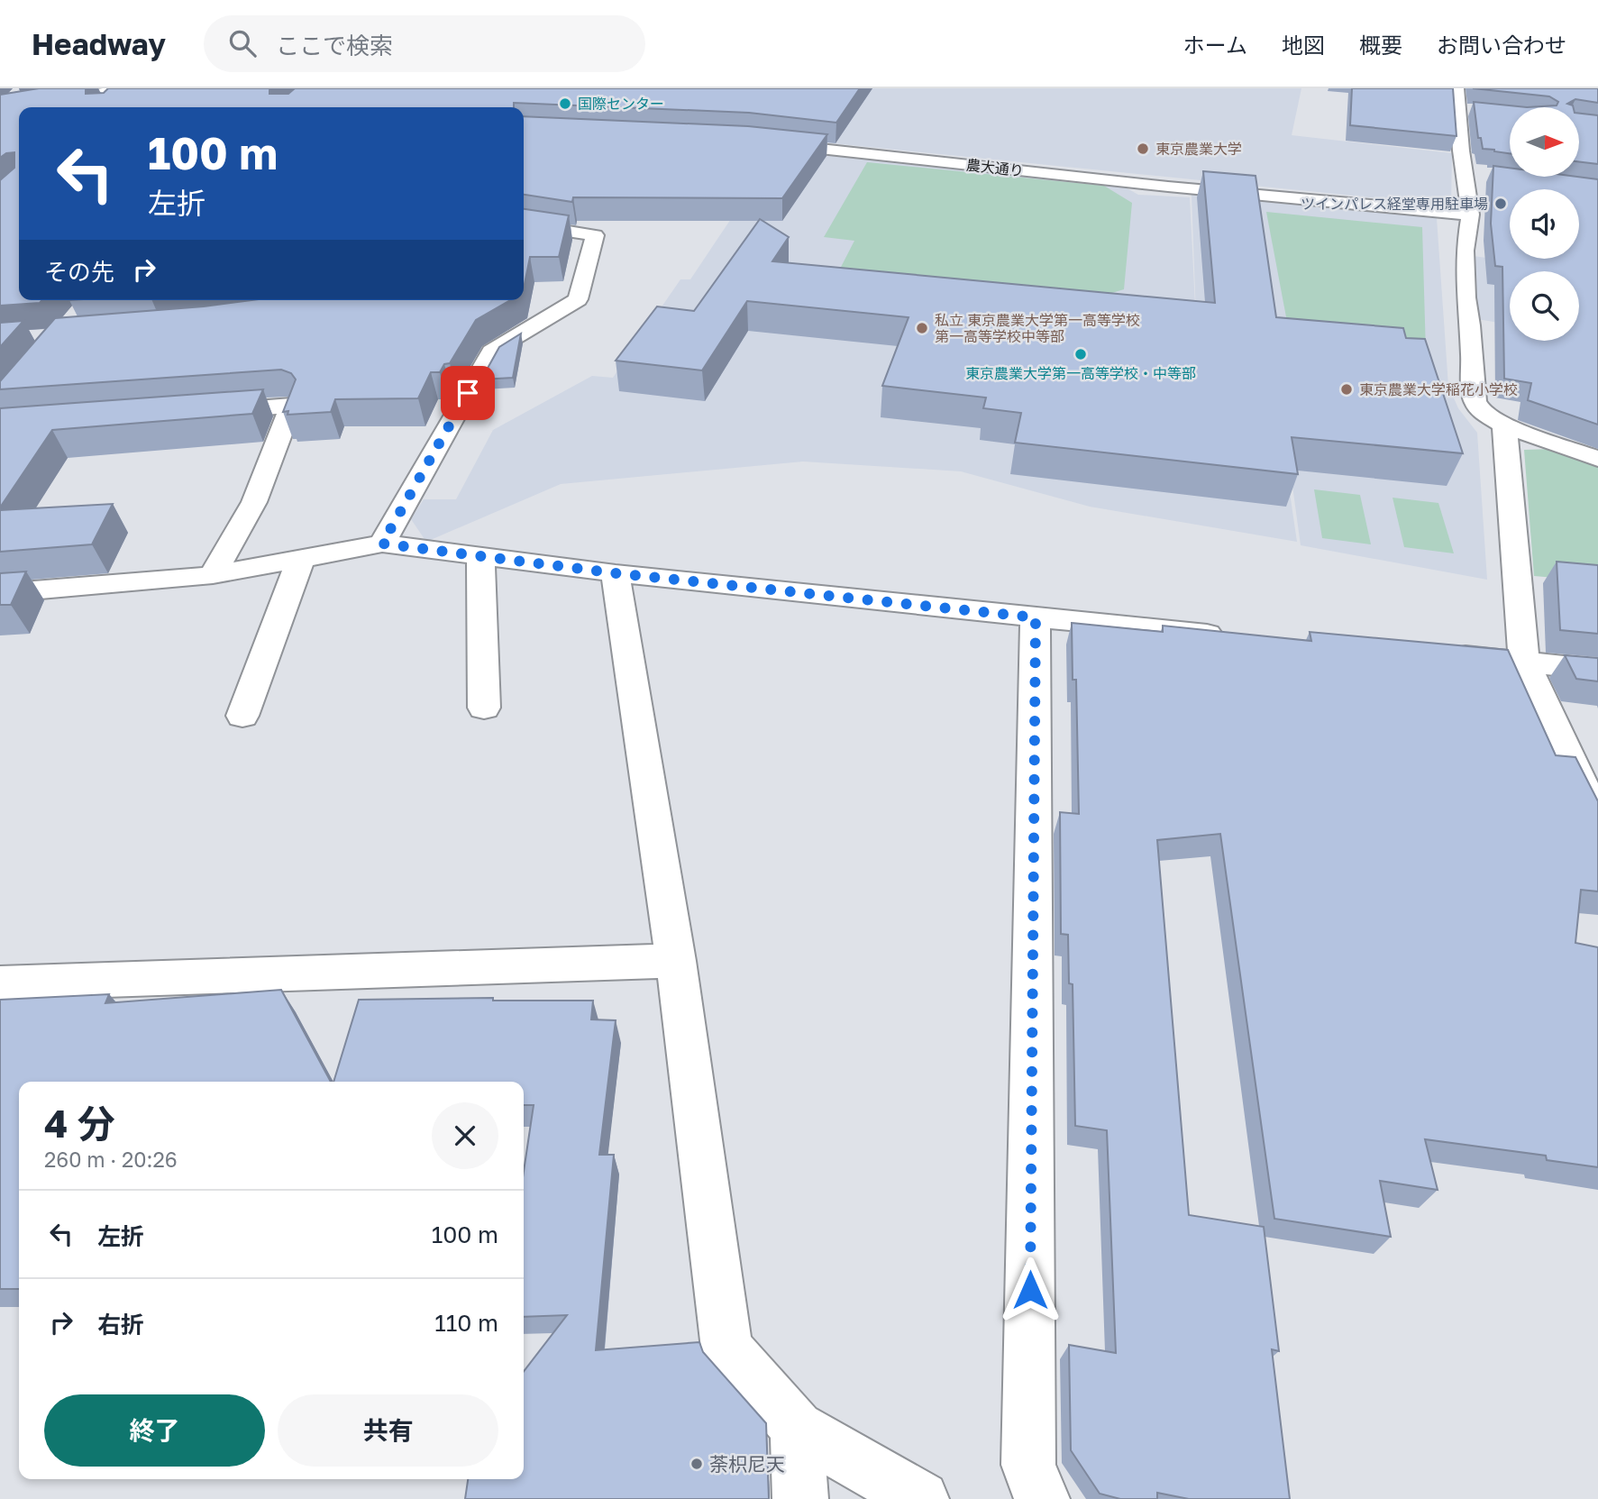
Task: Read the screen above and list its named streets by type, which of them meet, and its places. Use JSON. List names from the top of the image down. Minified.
{"streets":{"street":["農大通り"]},"places":["国際センター","東京農業大学","ツインパレス経堂専用駐車場","私立 東京農業大学第一高等学校 第一高等学校中等部","東京農業大学第一高等学校・中等部","東京農業大学稲花小学校","荼枳尼天"],"north":"right","page":{"header":"Headway","search":"ここで検索","nav":["ホーム","地図","概要","お問い合わせ"],"turn":["100 m","左折"],"then":"その先","heading":["4 分","260 m · 20:26"],"list":[{"name":"左折","value":"100 m"},{"name":"右折","value":"110 m"}],"buttons":["終了","共有"]}}
